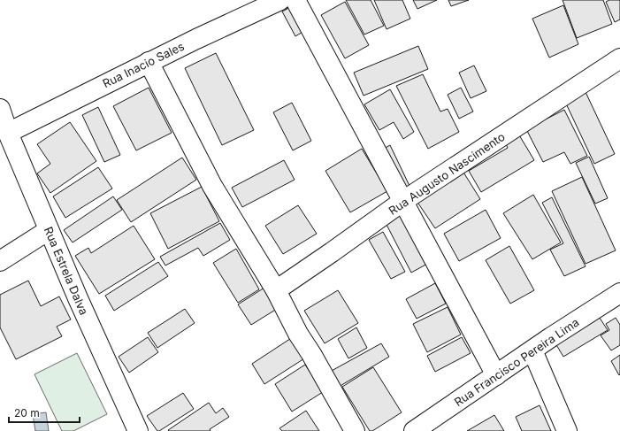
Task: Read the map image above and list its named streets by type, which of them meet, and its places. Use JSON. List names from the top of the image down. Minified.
{"streets":{"street":["Rua Inacio Sales","Rua Augusto Nascimento","Rua Estrela Dalva","Rua Francisco Pereira Lima"]},"crossings":[["Rua Inacio Sales","Rua Estrela Dalva"]],"scale_bar":"20 m"}
